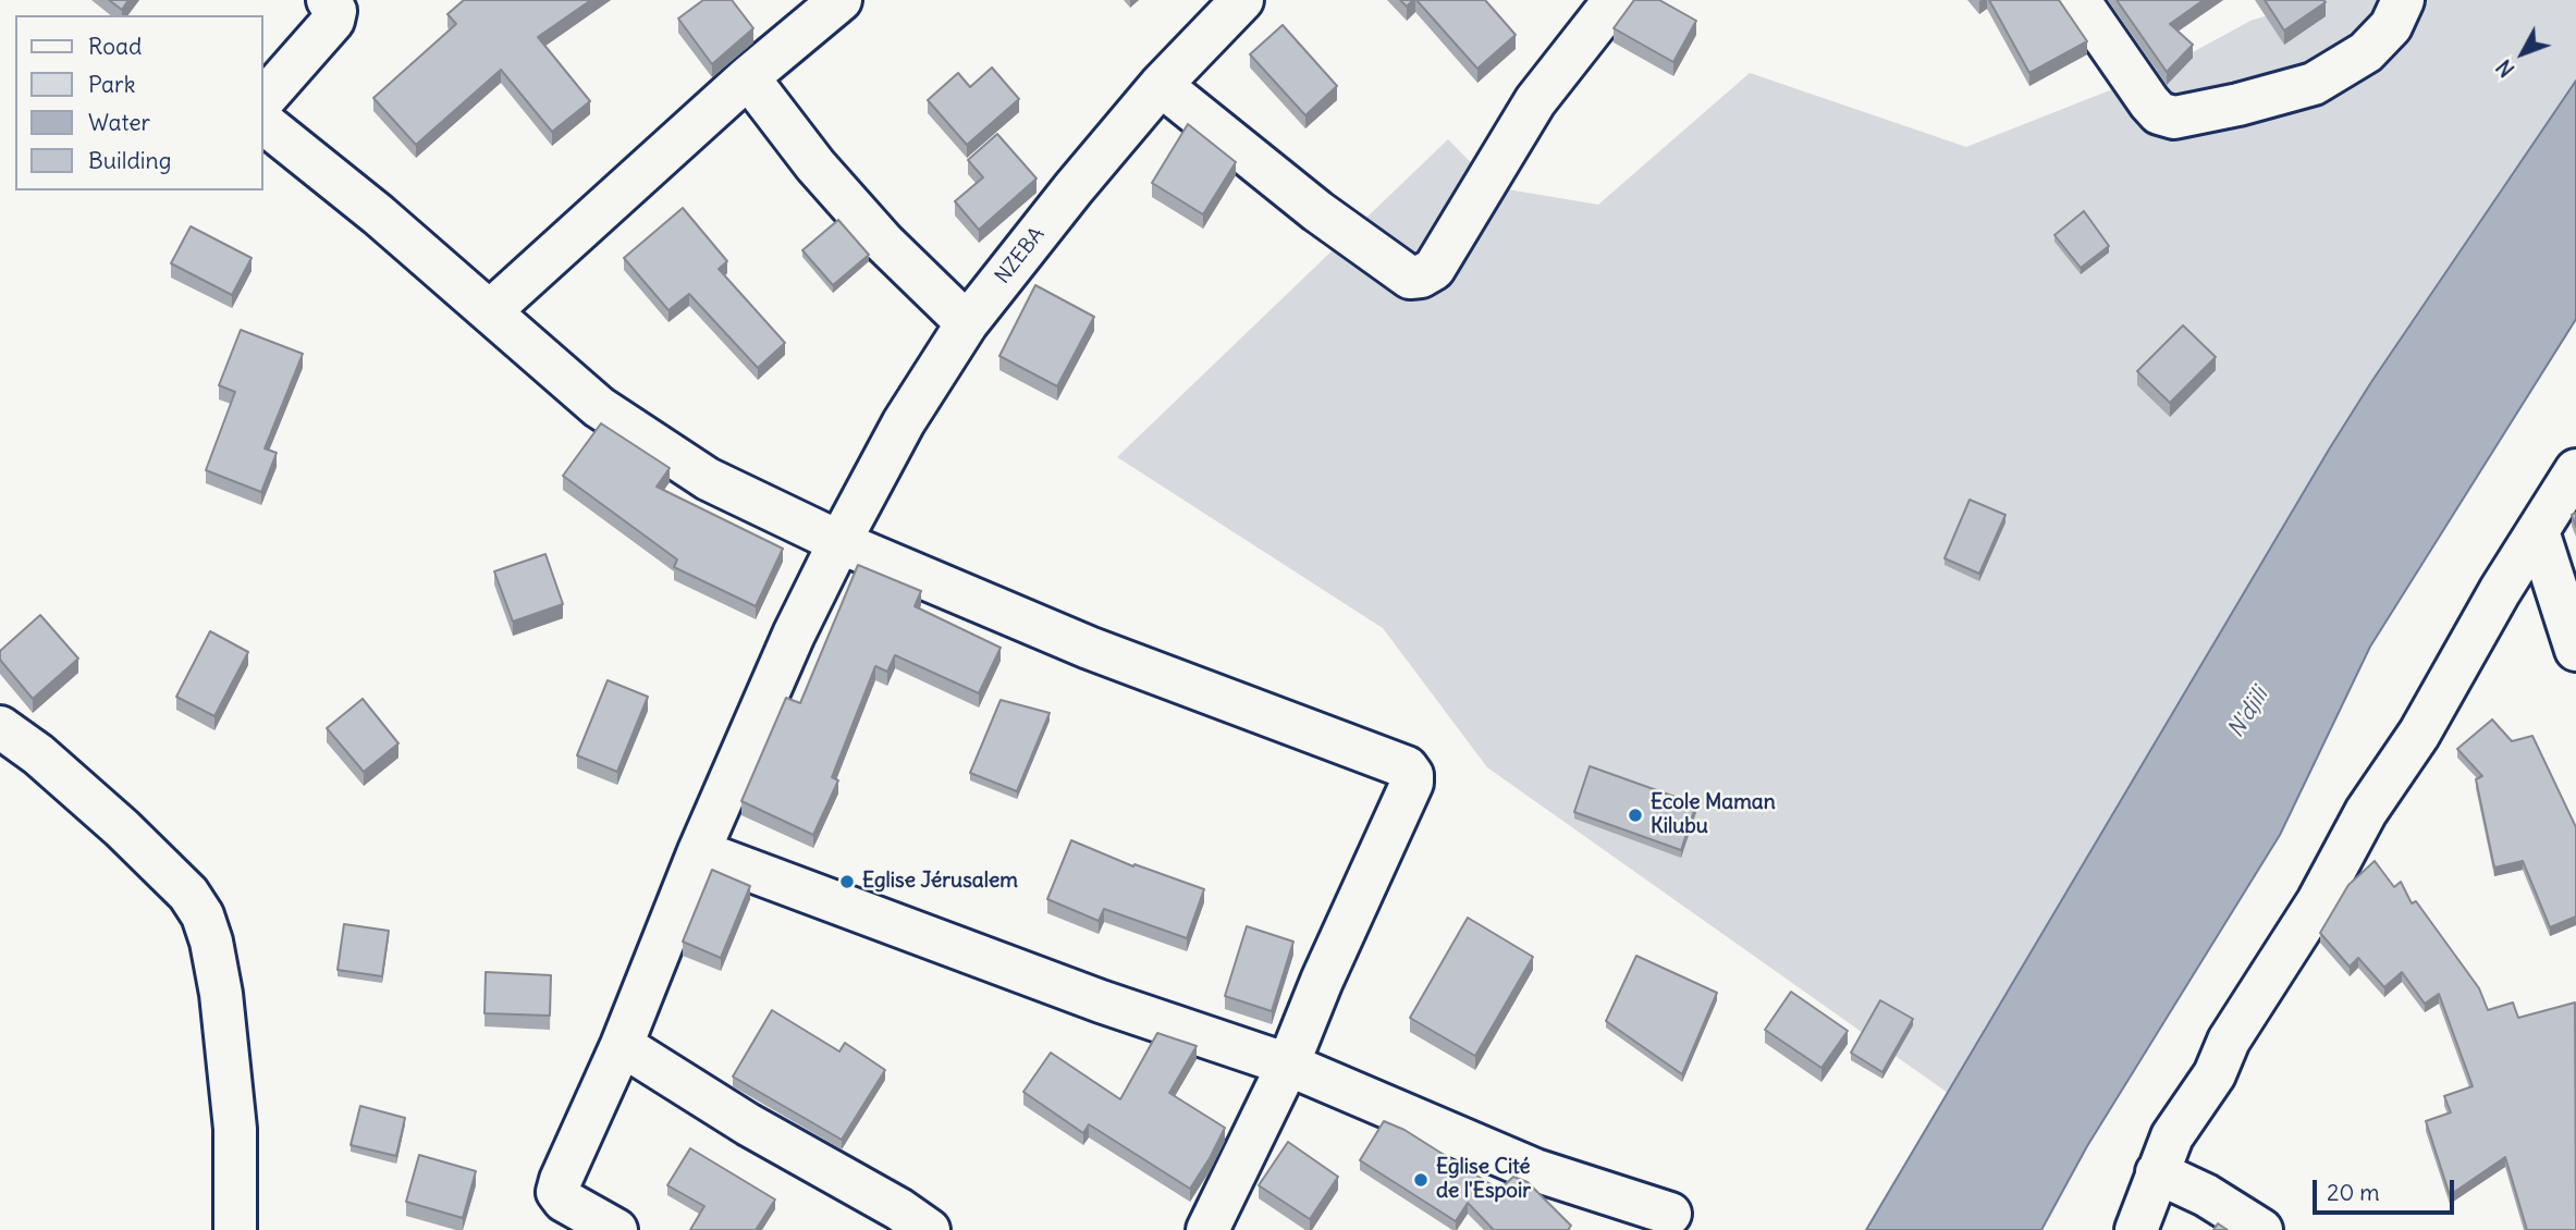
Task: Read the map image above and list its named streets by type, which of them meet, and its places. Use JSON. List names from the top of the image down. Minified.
{"streets":{"street":["NZEBA"]},"water":["N'djili"],"places":["Ecole Maman Kilubu","Eglise Jérusalem","Eglise Cité de l'Espoir"],"legend":["Road","Park","Water","Building"],"scale_bar":"20 m","north":"bottom left"}
